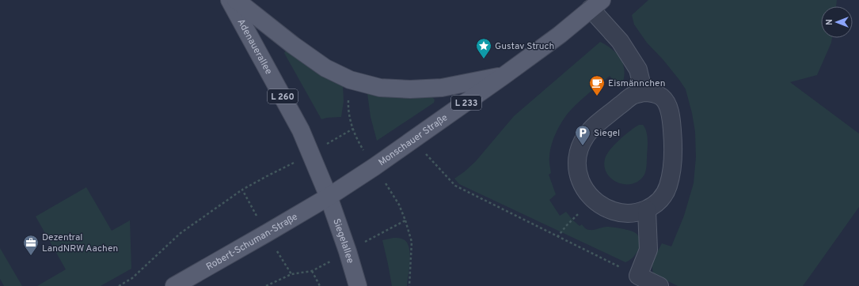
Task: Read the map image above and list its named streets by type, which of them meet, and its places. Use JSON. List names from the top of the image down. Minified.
{"streets":{"main road":["Adenauerallee","L 260","L 233","Monschauer Straße","Robert-Schuman-Straße","Siegelallee"]},"crossings":[["Adenauerallee","Monschauer Straße"],["Adenauerallee","Robert-Schuman-Straße"],["Adenauerallee","Siegelallee"],["Monschauer Straße","Robert-Schuman-Straße"],["Monschauer Straße","Siegelallee"],["Robert-Schuman-Straße","Siegelallee"]],"places":{"place":["Gustav Struch"],"cafe":["Eismännchen"],"parking":["Siegel"],"office":["Dezentral LandNRW Aachen"]},"north":"left"}
